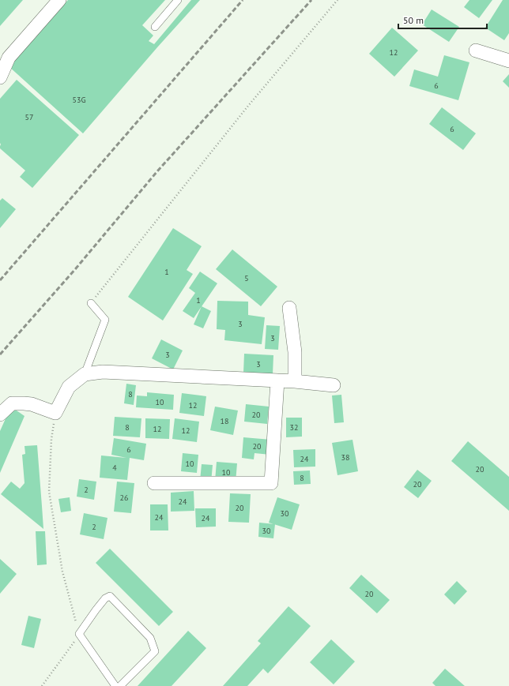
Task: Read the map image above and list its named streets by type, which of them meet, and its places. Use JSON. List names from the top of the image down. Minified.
{"house_numbers":["12","6","53G","57","6","1","5","1","3","3","3","3","8","10","12","20","18","8","32","12","12","20","6","38","24","10","4","20","10","8","20","2","26","24","20","30","24","24","2","30","20"],"scale_bar":"50 m"}
